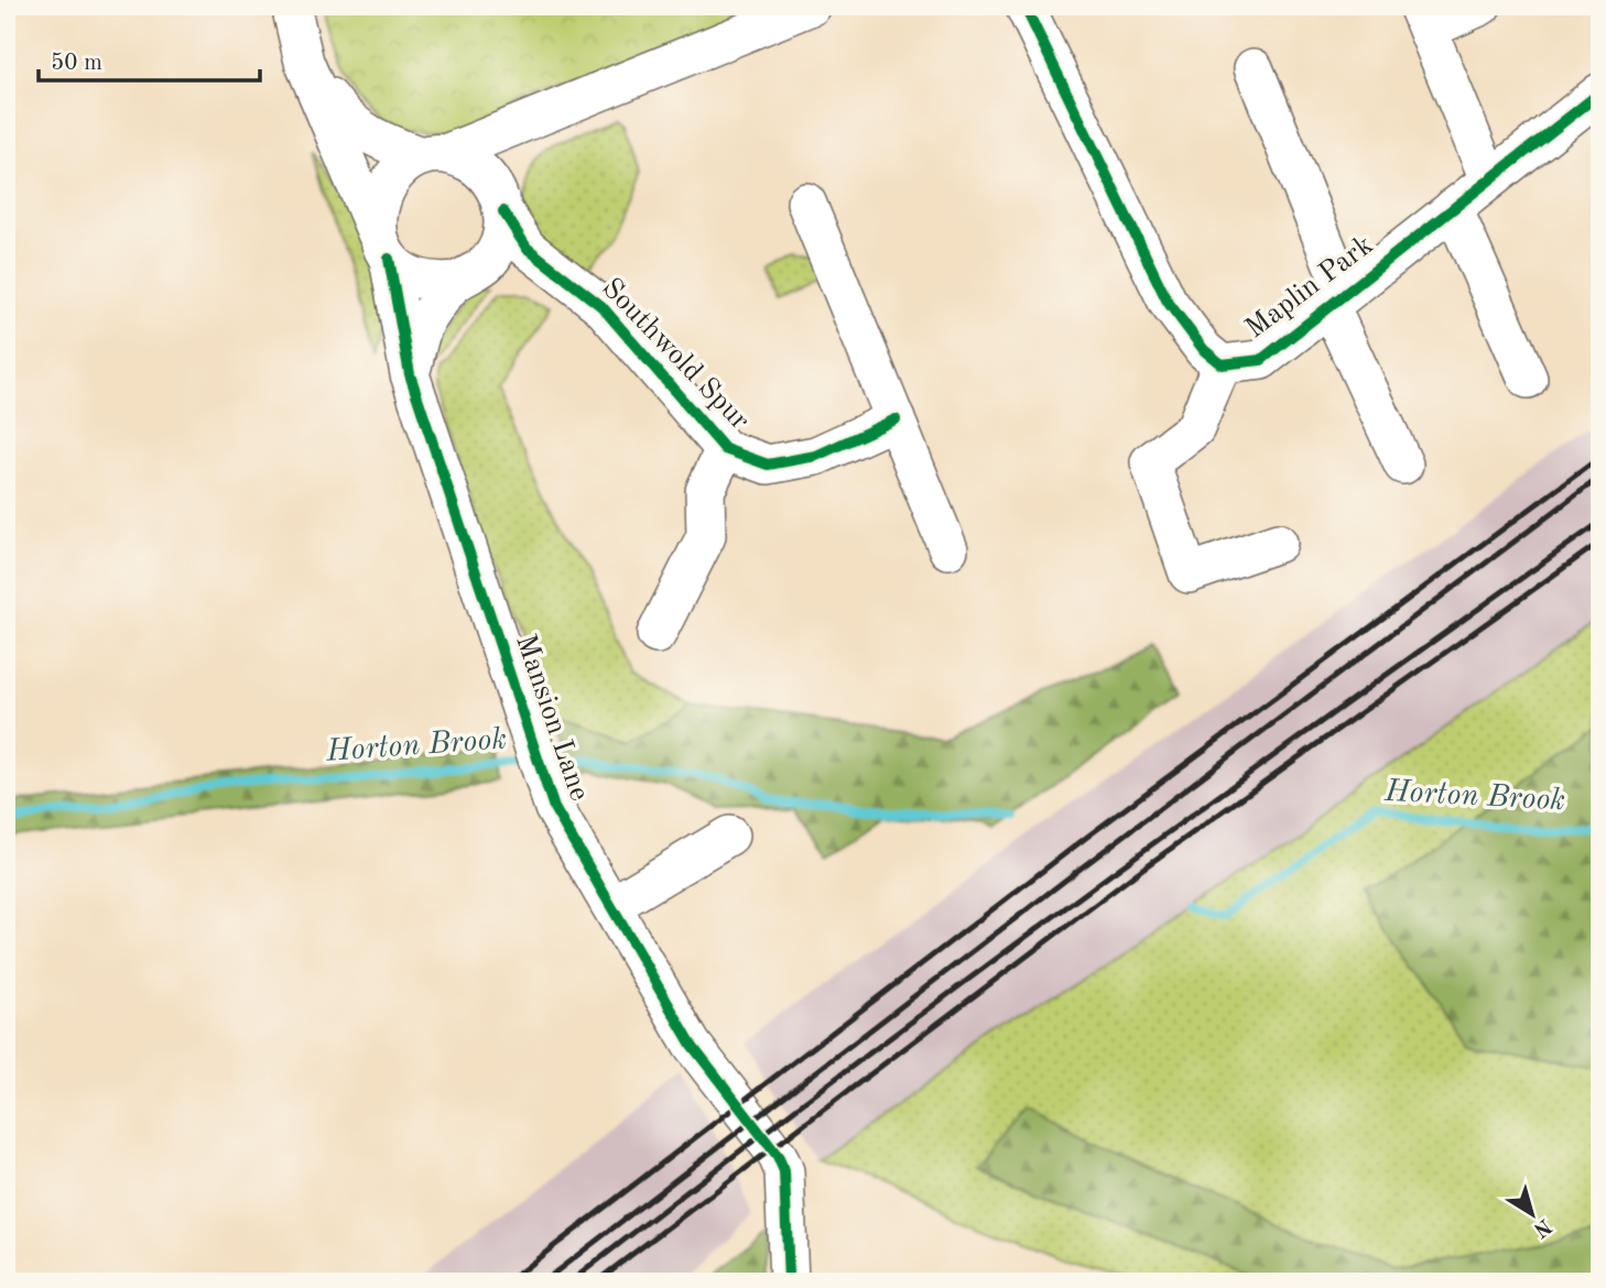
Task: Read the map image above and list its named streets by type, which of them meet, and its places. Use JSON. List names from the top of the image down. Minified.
{"streets":{"street":["Maplin Park","Southwold Spur","Mansion Lane"]},"crossings":[["Southwold Spur","Mansion Lane"]],"water":["Horton Brook"],"scale_bar":"50 m","north":"bottom right"}
